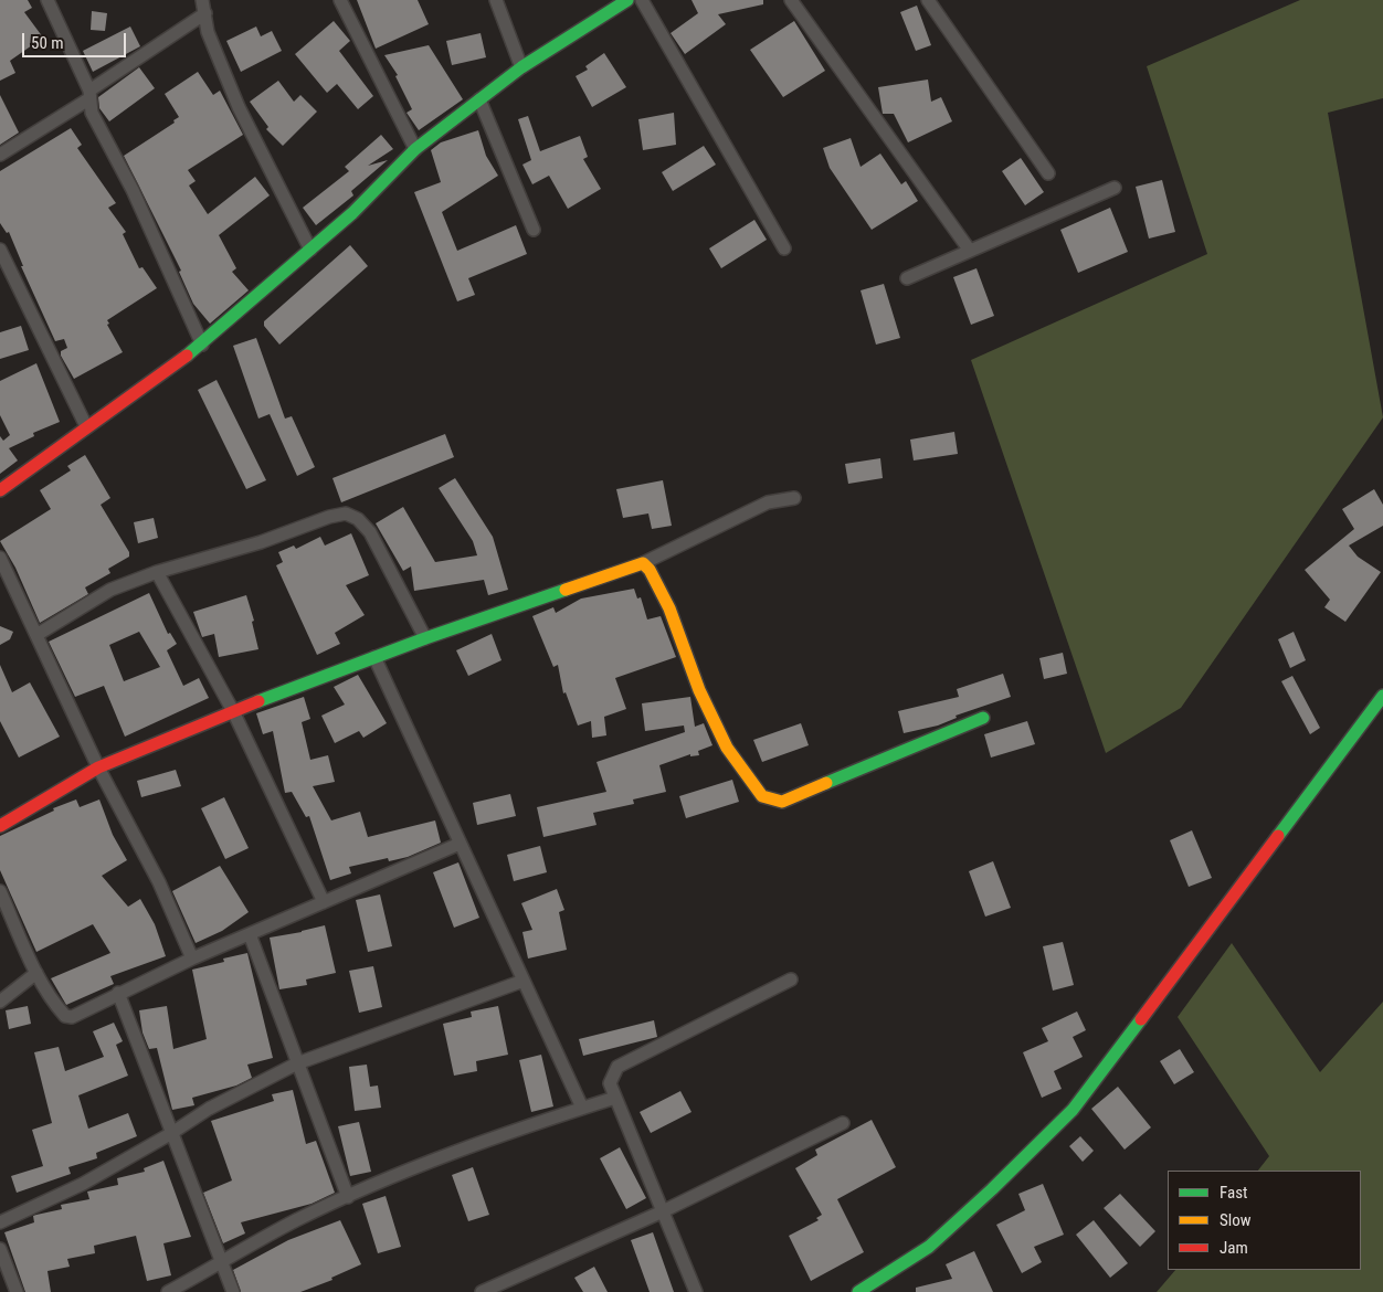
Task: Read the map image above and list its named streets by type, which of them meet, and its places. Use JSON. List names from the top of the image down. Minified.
{"legend":["Fast","Slow","Jam"],"scale_bar":"50 m"}
